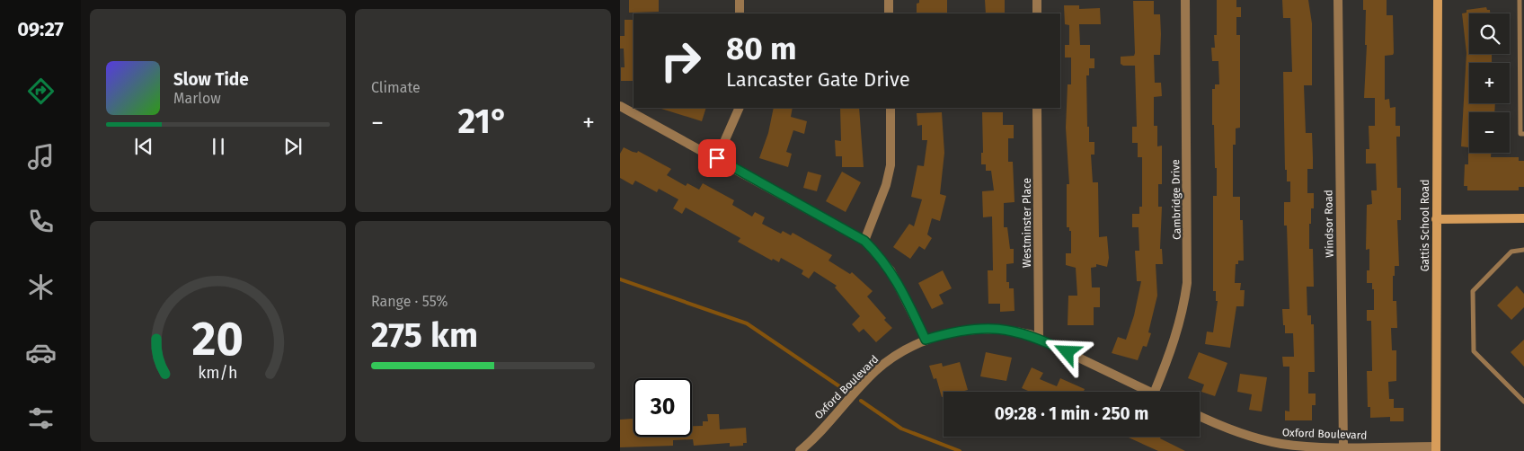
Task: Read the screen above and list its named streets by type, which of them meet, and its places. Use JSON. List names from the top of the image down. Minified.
{"streets":{"main road":["Gattis School Road"],"street":["Cambridge Drive","Westminster Place","Windsor Road","Oxford Boulevard"]},"crossings":[["Westminster Place","Oxford Boulevard"],["Windsor Road","Oxford Boulevard"],["Gattis School Road","Oxford Boulevard"]],"page":{"tabs":"09:27","tile":["Climate",["Range · 55%","275 km"]],"map_buttons":["+","−"],"turn":["80 m","Lancaster Gate Drive"],"song":["Slow Tide","Marlow"],"heat":["−","21°","+"],"limit":"30","trip":"09:28 · 1 min · 250 m","gauge":["20","km/h"]}}
